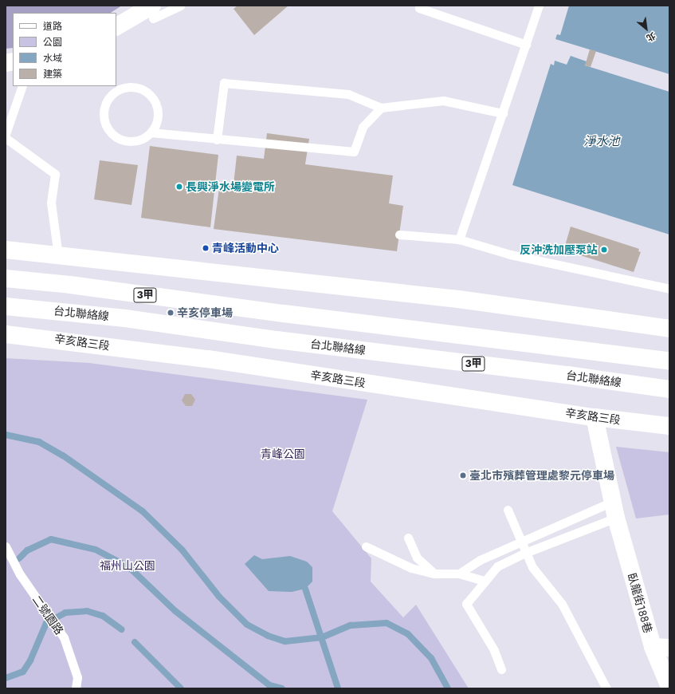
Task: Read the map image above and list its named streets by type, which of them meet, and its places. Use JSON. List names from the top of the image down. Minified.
{"streets":{"main road":["3甲","台北聯絡線","辛亥路三段","臥龍街188巷"],"lane":["二號園路"]},"crossings":[["辛亥路三段","臥龍街188巷"]],"water":["淨水池"],"parks":["青峰公園","福州山公園"],"places":["長興淨水場變電所","青峰活動中心","反沖洗加壓泵站","辛亥停車場","臺北市殯葬管理處黎元停車場"],"legend":["道路","公園","水域","建築"],"north":"bottom right"}
